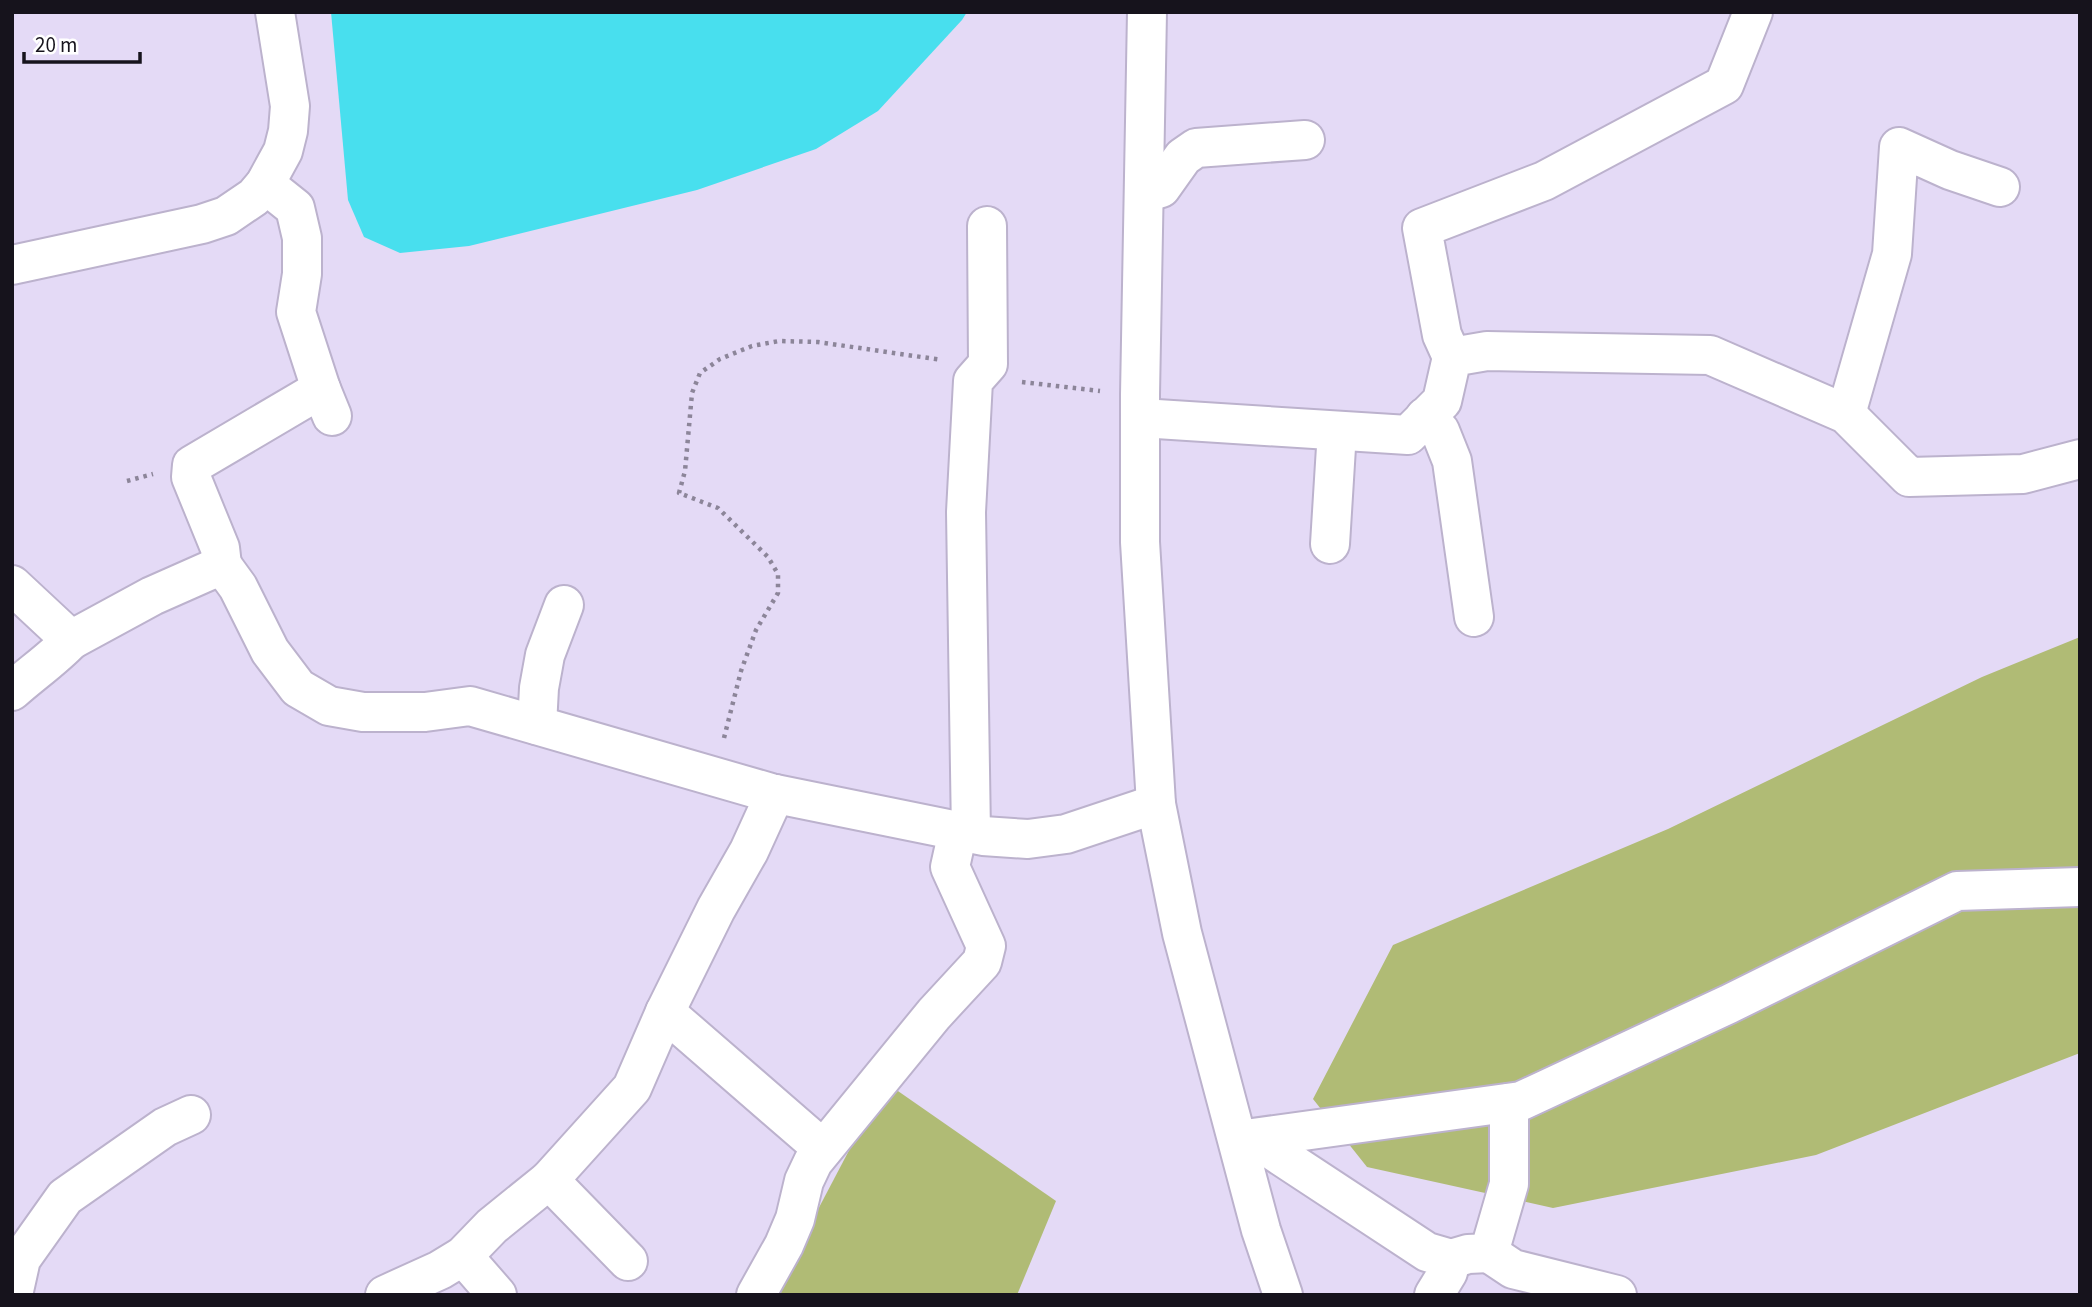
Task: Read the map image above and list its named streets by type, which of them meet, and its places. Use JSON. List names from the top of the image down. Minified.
{"scale_bar":"20 m"}
